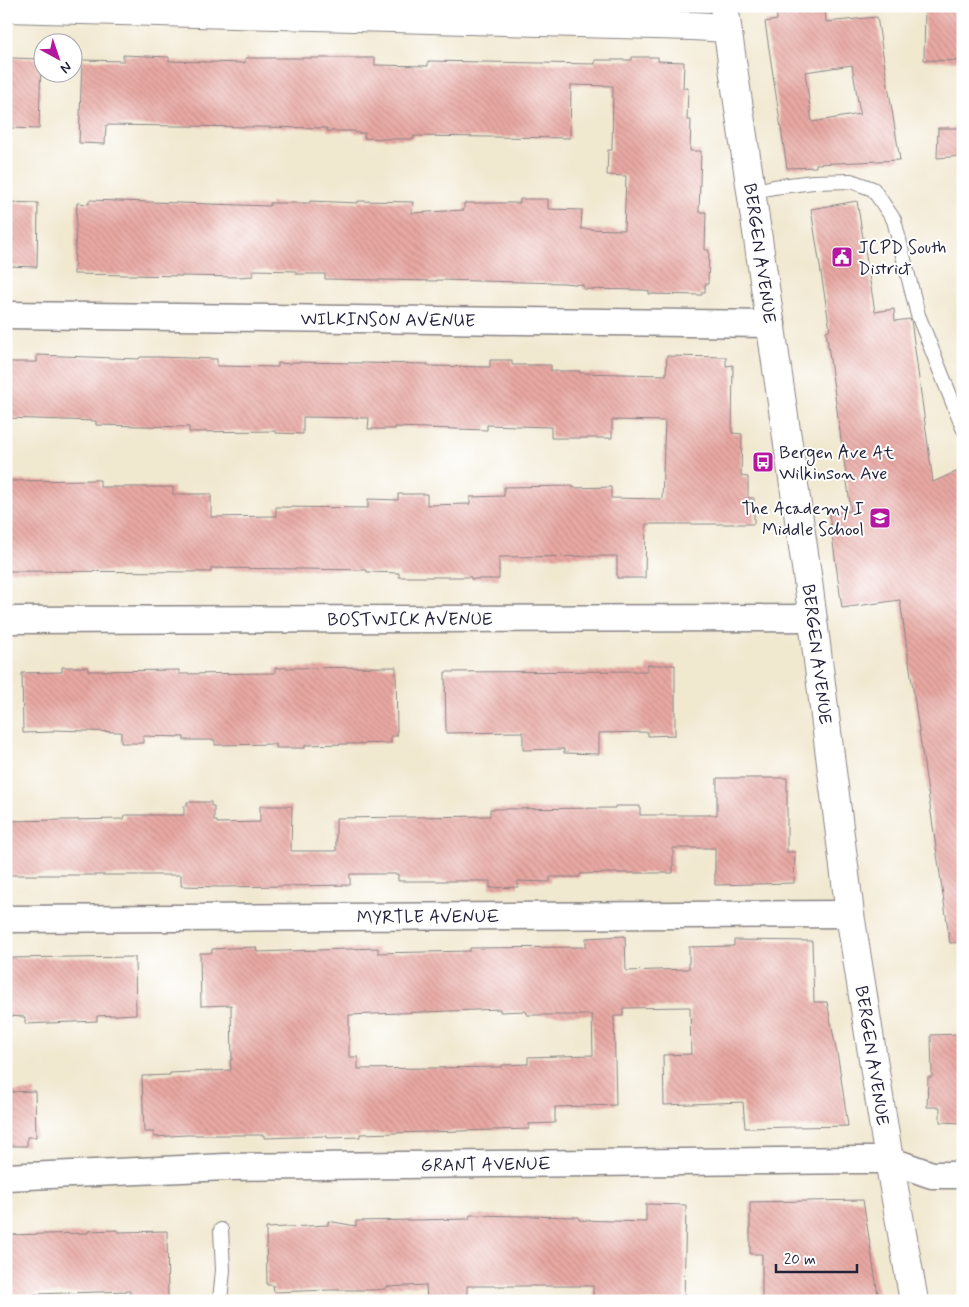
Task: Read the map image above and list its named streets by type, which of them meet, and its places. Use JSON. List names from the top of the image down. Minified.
{"streets":{"street":["BERGEN AVENUE","WILKINSON AVENUE","BOSTWICK AVENUE","MYRTLE AVENUE","GRANT AVENUE"]},"crossings":[["BERGEN AVENUE","WILKINSON AVENUE"],["BERGEN AVENUE","BOSTWICK AVENUE"],["BERGEN AVENUE","MYRTLE AVENUE"],["BERGEN AVENUE","GRANT AVENUE"]],"places":{"public building":["JCPD South District"],"bus stop":["Bergen Ave At Wilkinson Ave"],"school or university":["The Academy I Middle School"]},"scale_bar":"20 m","north":"bottom right"}
